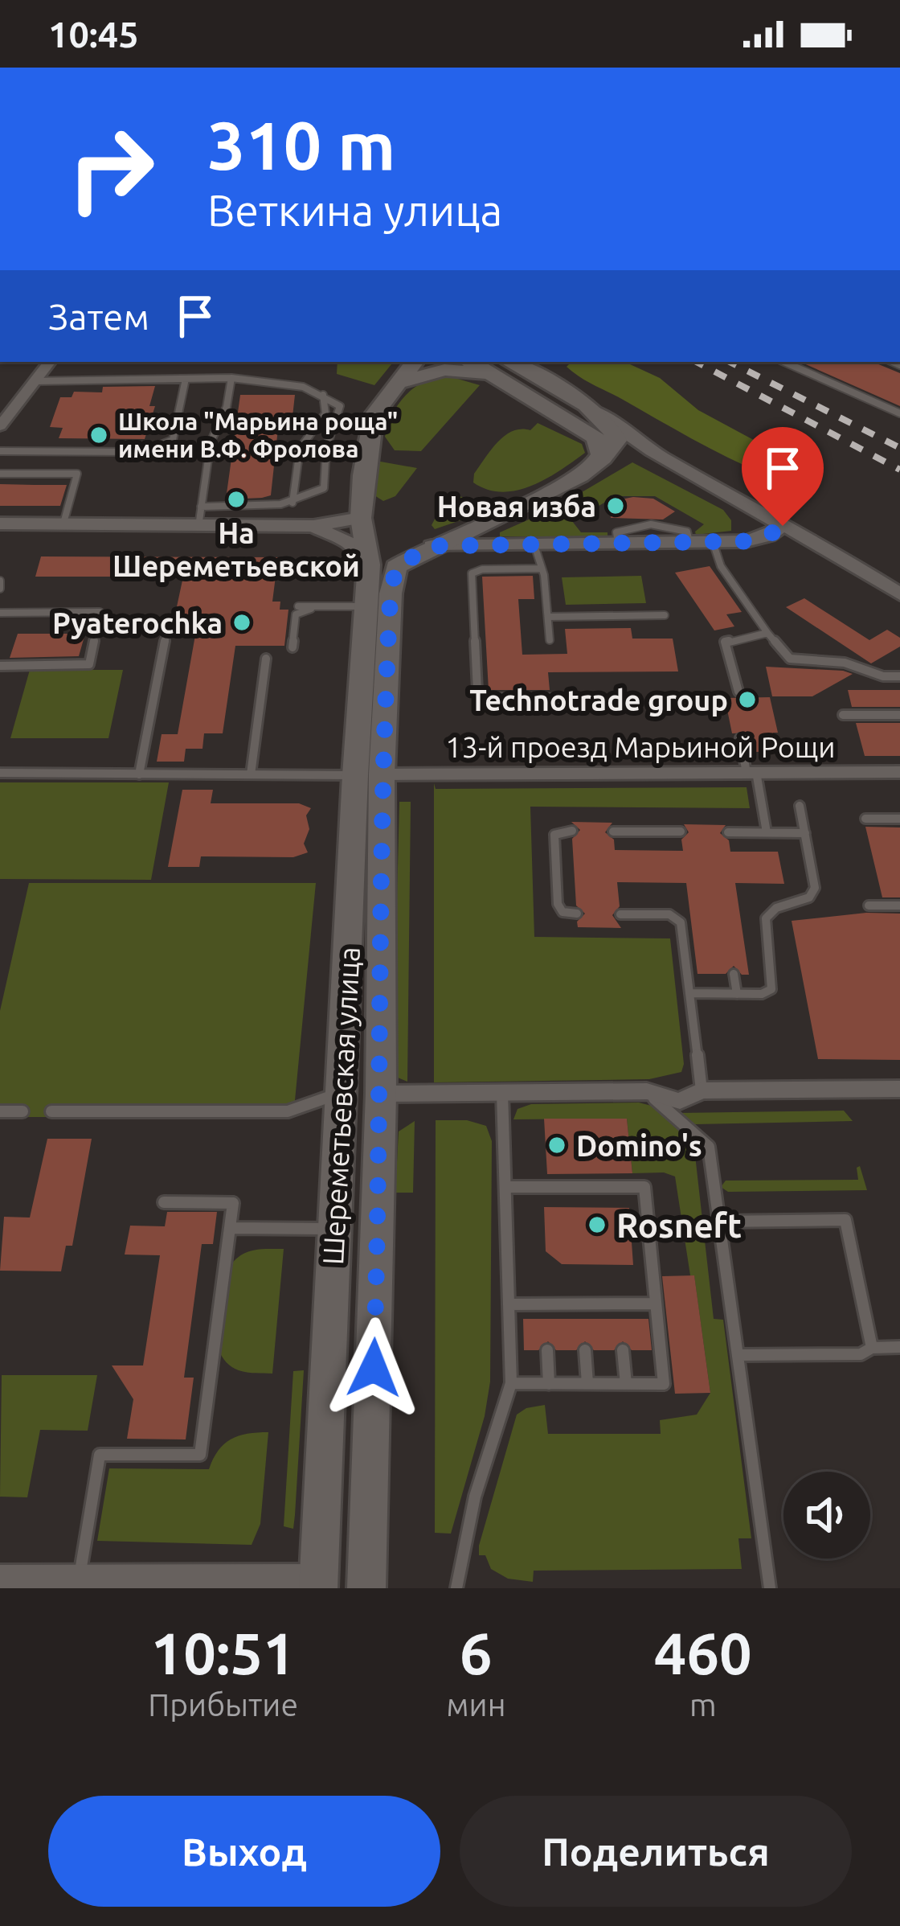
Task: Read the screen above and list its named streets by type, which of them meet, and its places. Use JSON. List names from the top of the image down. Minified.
{"streets":{"main road":["Шереметьевская улица"],"street":["13-й проезд Марьиной Рощи"]},"crossings":[["13-й проезд Марьиной Рощи","Шереметьевская улица"]],"places":["Школа \"Марьина роща\" имени В.Ф. Фролова","На Шереметьевской","Новая изба","Pyaterochka","Technotrade group","Domino's","Rosneft"],"page":{"status":"10:45","turn":["310 m","Веткина улица"],"then":"Затем","eta":["10:51","Прибытие","6","мин","460","m"],"buttons":["Выход","Поделиться"]}}
